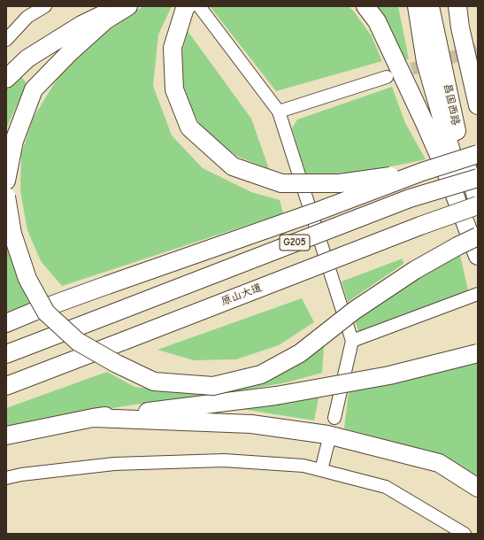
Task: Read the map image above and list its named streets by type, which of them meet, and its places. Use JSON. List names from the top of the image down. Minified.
{"streets":{"highway":["昌国西路","G205","原山大道"]}}
